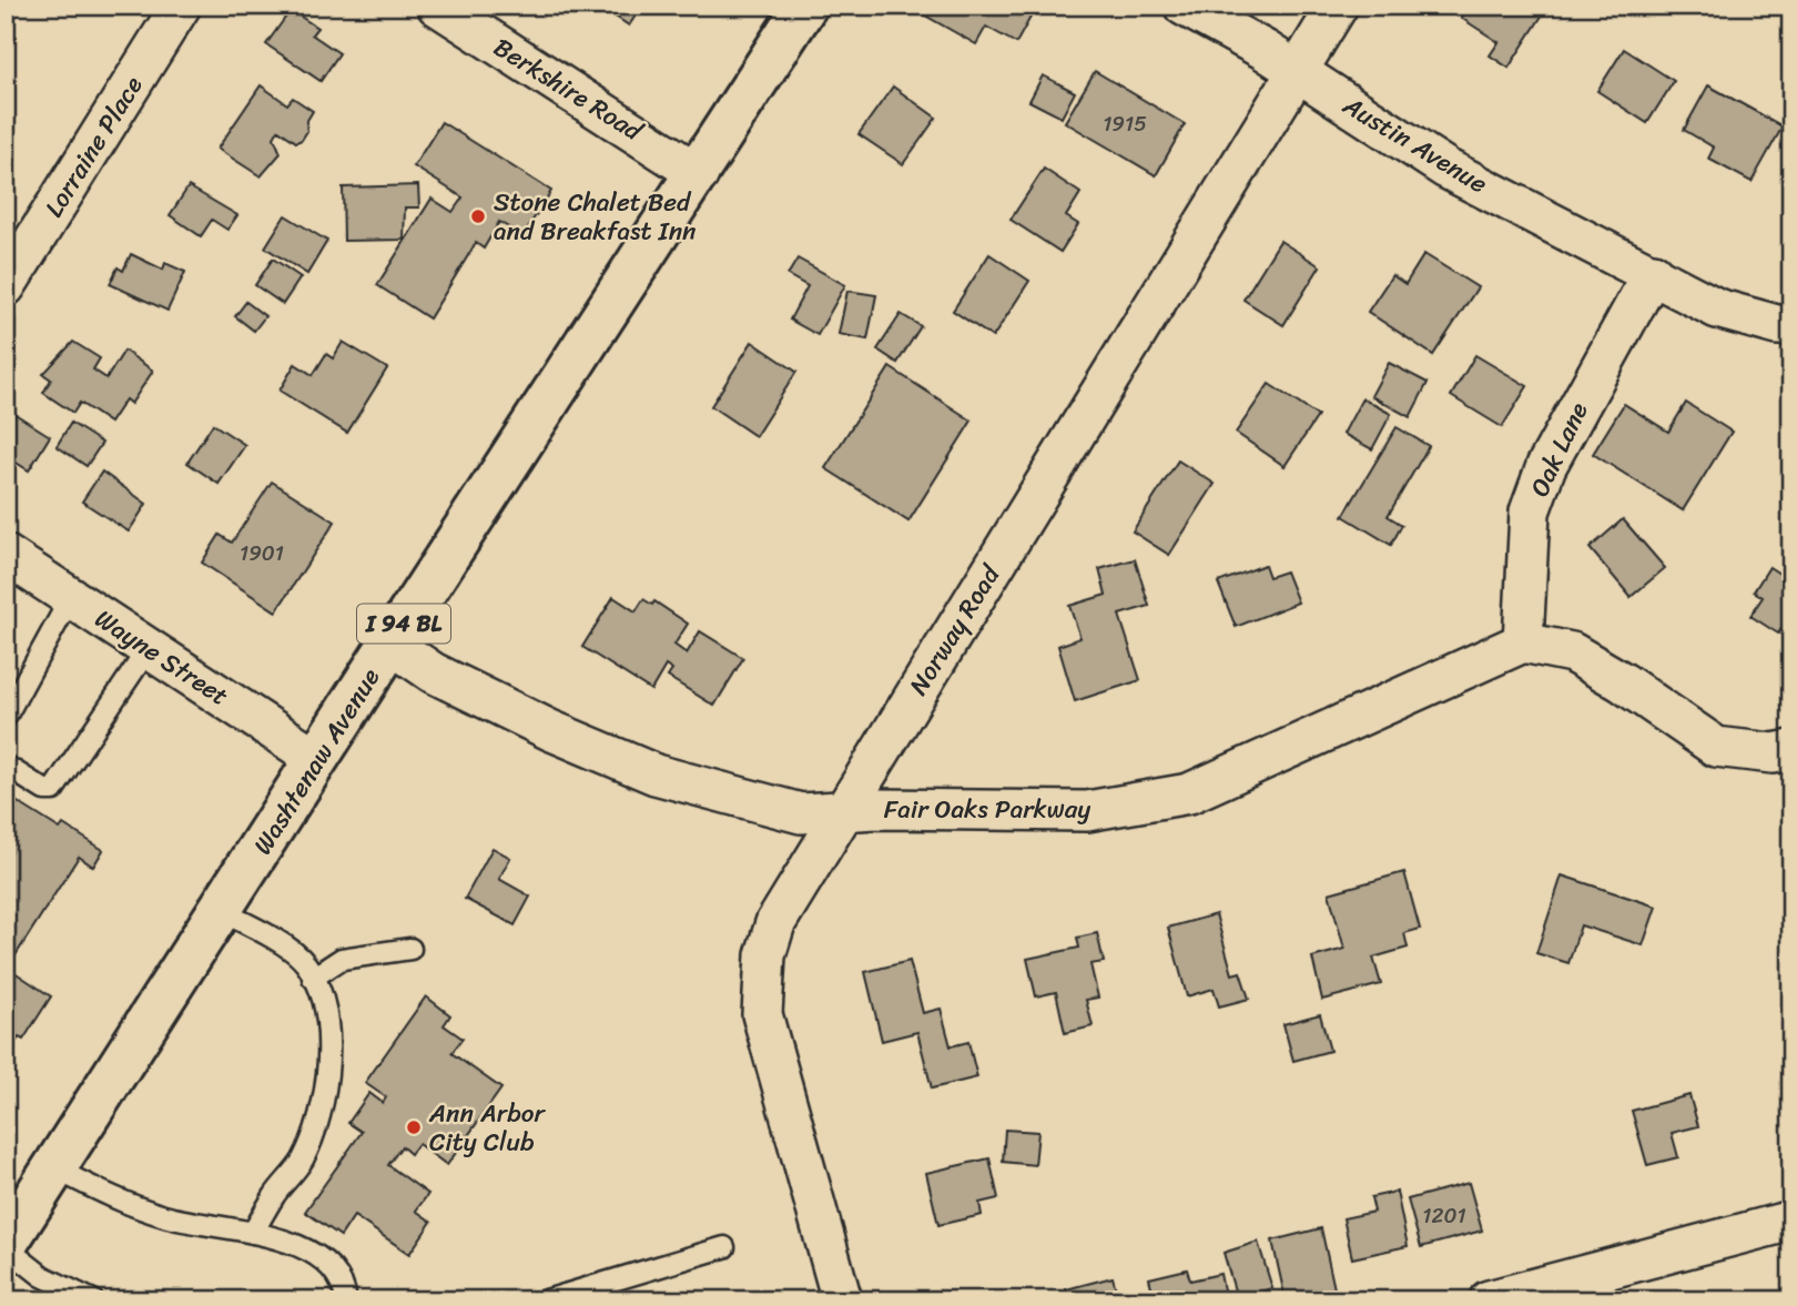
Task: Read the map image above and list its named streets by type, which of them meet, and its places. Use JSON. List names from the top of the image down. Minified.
{"streets":{"main road":["I 94 BL","Washtenaw Avenue"],"street":["Berkshire Road","Austin Avenue","Lorraine Place","Oak Lane","Norway Road","Wayne Street","Fair Oaks Parkway"]},"crossings":[["Berkshire Road","Washtenaw Avenue"],["Austin Avenue","Oak Lane"],["Austin Avenue","Norway Road"],["Oak Lane","Fair Oaks Parkway"],["Norway Road","Fair Oaks Parkway"],["Wayne Street","Washtenaw Avenue"],["Washtenaw Avenue","Fair Oaks Parkway"]],"places":["Stone Chalet Bed and Breakfast Inn","Ann Arbor City Club"],"house_numbers":["1915","1901","1201"]}
